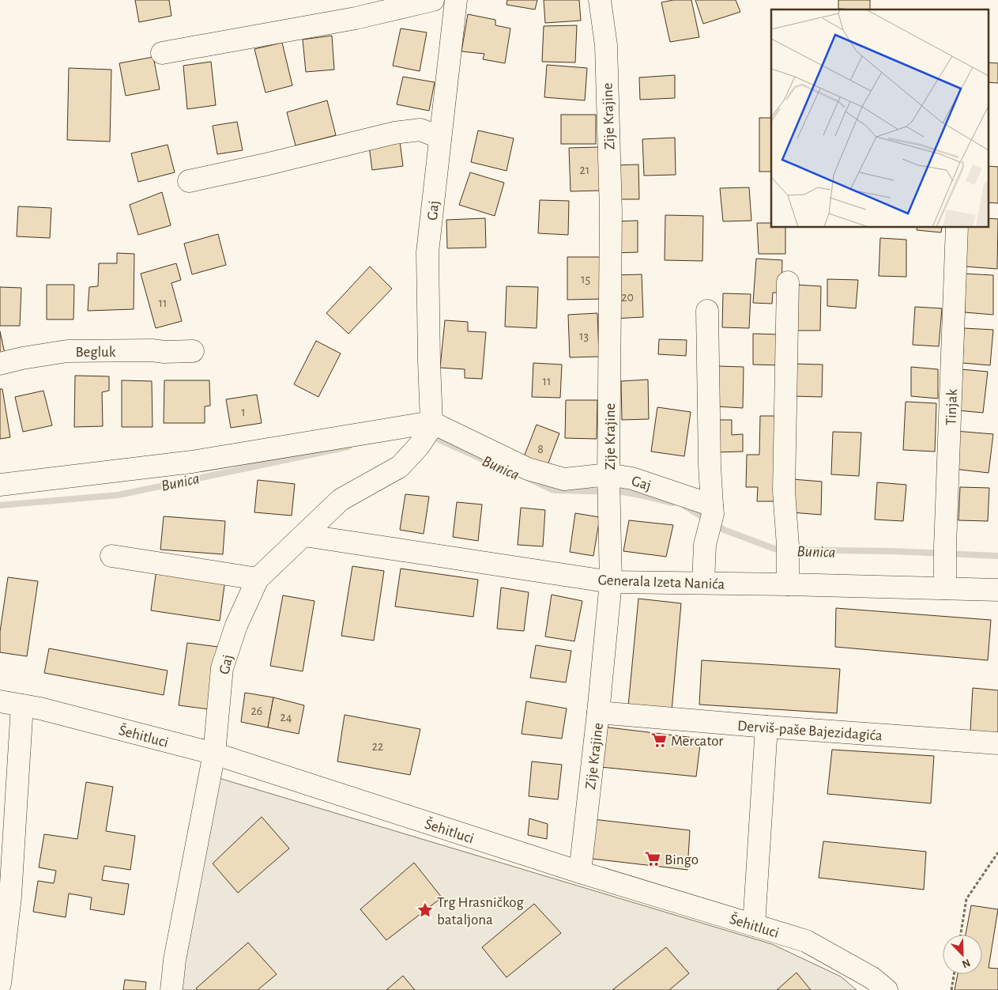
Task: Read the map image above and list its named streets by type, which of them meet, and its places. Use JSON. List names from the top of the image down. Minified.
{"streets":{"street":["Zije Krajine","Gaj","Begluk","Tinjak","Generala Izeta Nanića","Derviš-paše Bajezidagića","Šehitluci"]},"crossings":[["Zije Krajine","Gaj"],["Zije Krajine","Generala Izeta Nanića"],["Zije Krajine","Derviš-paše Bajezidagića"],["Zije Krajine","Šehitluci"],["Gaj","Generala Izeta Nanića"],["Gaj","Šehitluci"],["Tinjak","Generala Izeta Nanića"]],"water":["Bunica"],"places":{"supermarket":["Mercator","Bingo"],"place":["Trg Hrasničkog bataljona"]},"house_numbers":["21","15","20","11","13","11","1","8","26","24","22"],"north":"bottom right"}
